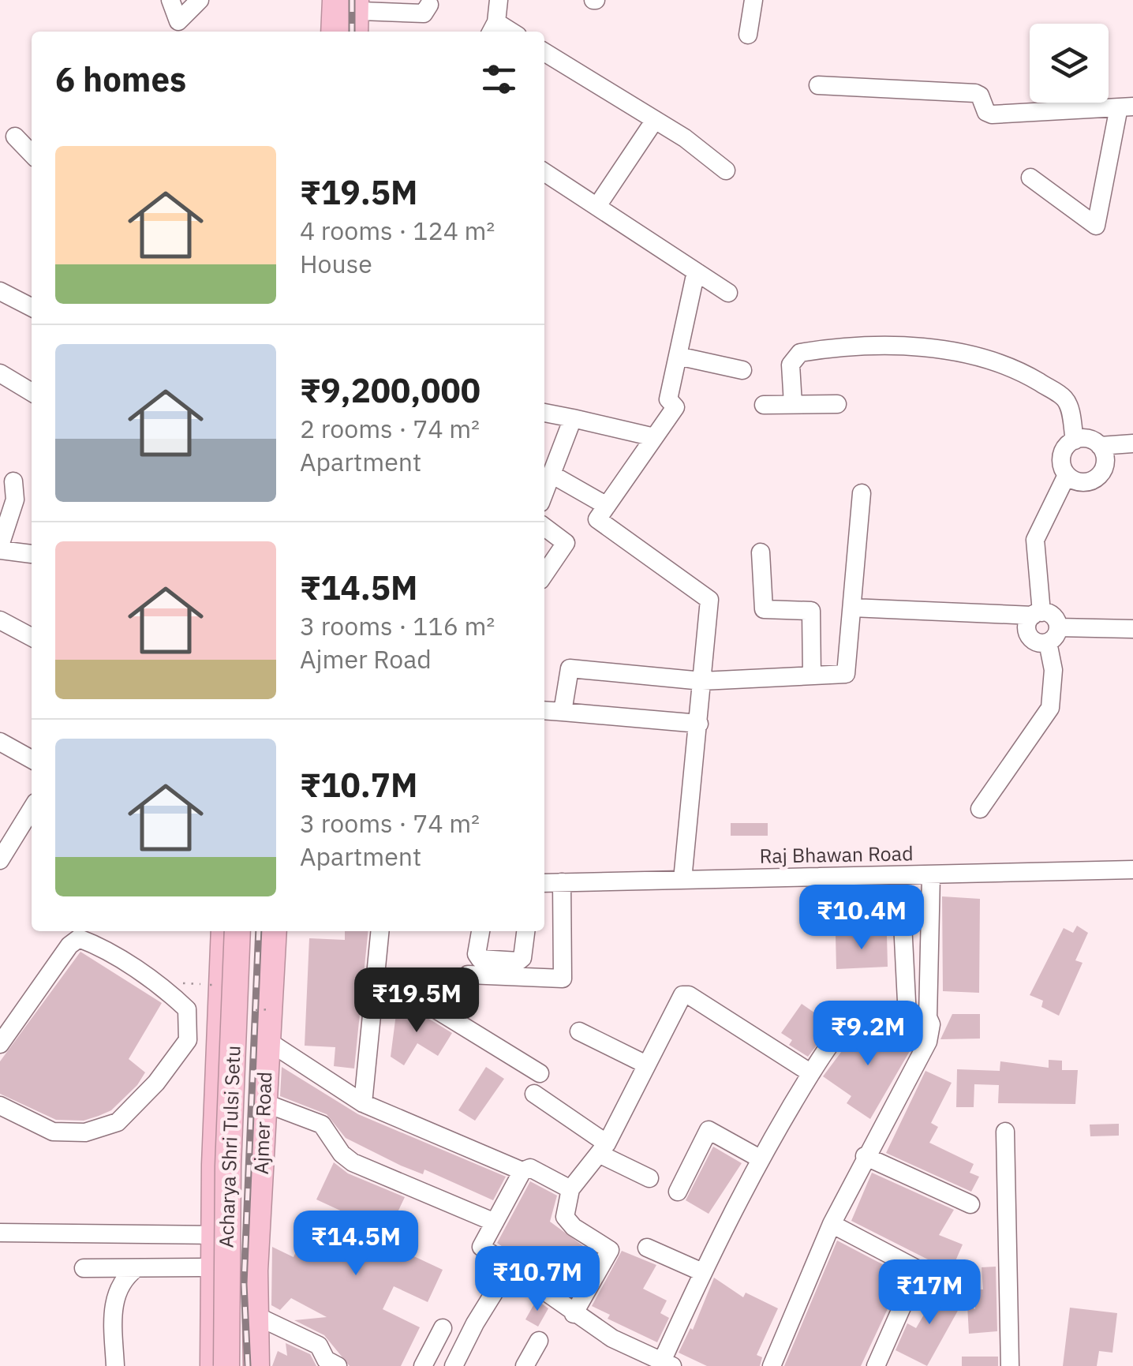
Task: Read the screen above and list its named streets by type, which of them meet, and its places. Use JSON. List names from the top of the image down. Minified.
{"streets":{"highway":["Ajmer Road","Acharya Shri Tulsi Setu"],"street":["Raj Bhawan Road"]},"crossings":[["Ajmer Road","Acharya Shri Tulsi Setu"]],"page":{"heading":"6 homes","list":[{"name":"₹19.5M","note":"4 rooms · 124 m² · House"},{"name":"₹9,200,000","note":"2 rooms · 74 m² · Apartment"},{"name":"₹14.5M","note":"3 rooms · 116 m² · Ajmer Road"},{"name":"₹10.7M","note":"3 rooms · 74 m² · Apartment"}],"price":["₹10.4M","₹19.5M","₹9.2M","₹14.5M","₹10.7M","₹17M"]}}
